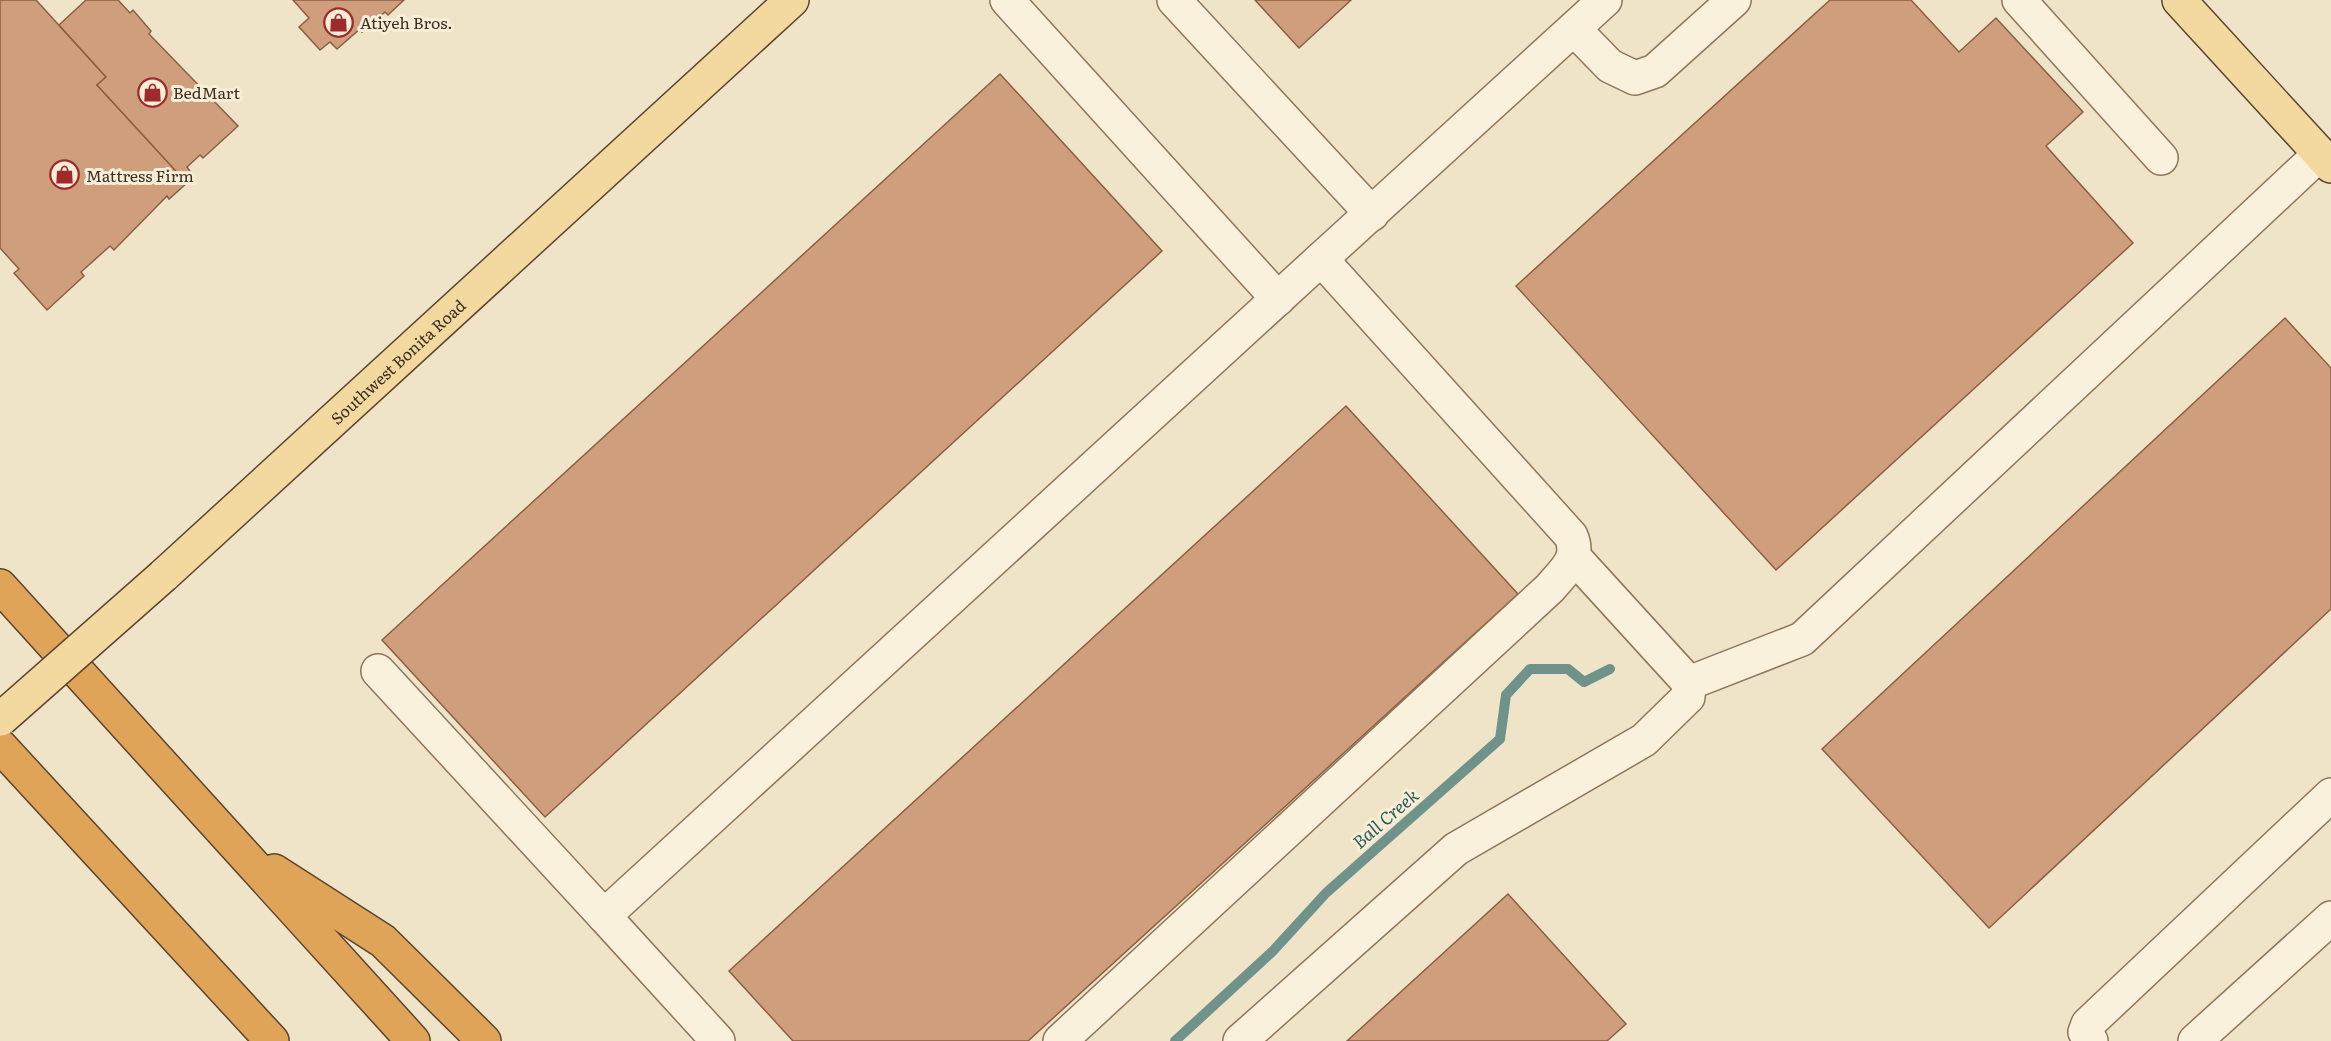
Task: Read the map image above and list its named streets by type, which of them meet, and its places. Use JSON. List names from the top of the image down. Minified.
{"streets":{"main road":["Southwest Bonita Road"]},"water":["Ball Creek"],"places":{"shop":["Atiyeh Bros.","BedMart","Mattress Firm"]}}
